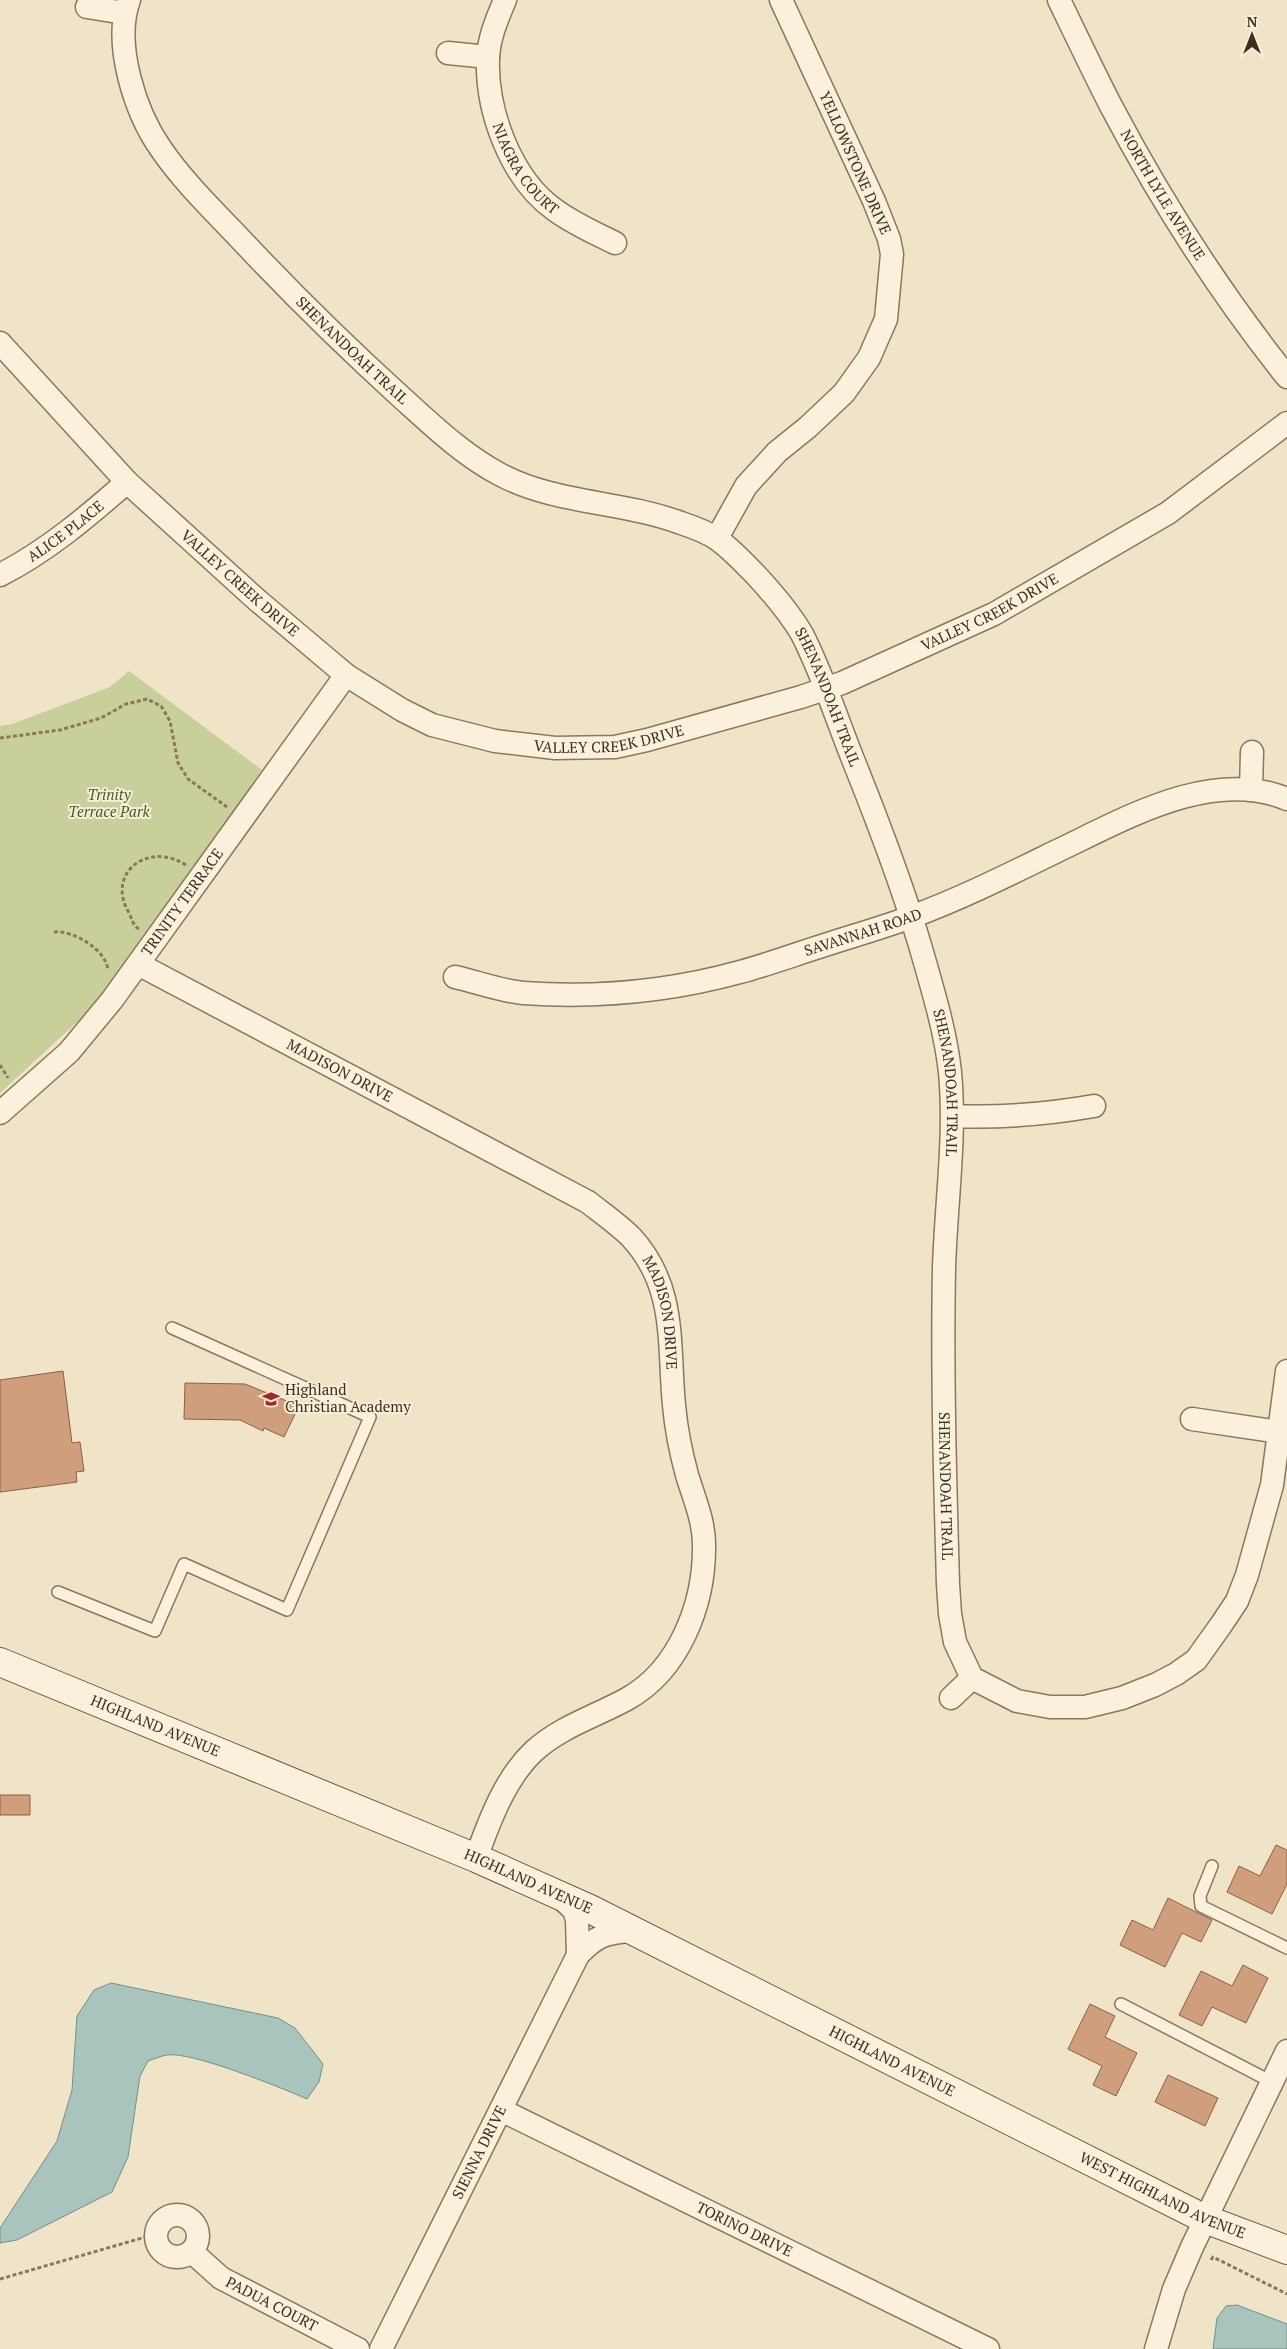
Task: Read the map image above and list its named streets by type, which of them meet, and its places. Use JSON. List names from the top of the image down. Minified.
{"streets":{"main road":["HIGHLAND AVENUE","WEST HIGHLAND AVENUE"],"street":["YELLOWSTONE DRIVE","NIAGRA COURT","NORTH LYLE AVENUE","SHENANDOAH TRAIL","ALICE PLACE","VALLEY CREEK DRIVE","TRINITY TERRACE","SAVANNAH ROAD","MADISON DRIVE","SIENNA DRIVE","TORINO DRIVE","PADUA COURT"]},"crossings":[["YELLOWSTONE DRIVE","SHENANDOAH TRAIL"],["SHENANDOAH TRAIL","VALLEY CREEK DRIVE"],["SHENANDOAH TRAIL","SAVANNAH ROAD"],["ALICE PLACE","VALLEY CREEK DRIVE"],["VALLEY CREEK DRIVE","TRINITY TERRACE"],["TRINITY TERRACE","MADISON DRIVE"],["MADISON DRIVE","HIGHLAND AVENUE"],["HIGHLAND AVENUE","WEST HIGHLAND AVENUE"],["SIENNA DRIVE","TORINO DRIVE"]],"parks":["Trinity Terrace Park"],"places":{"school or university":["Highland Christian Academy"]},"north":"top"}
